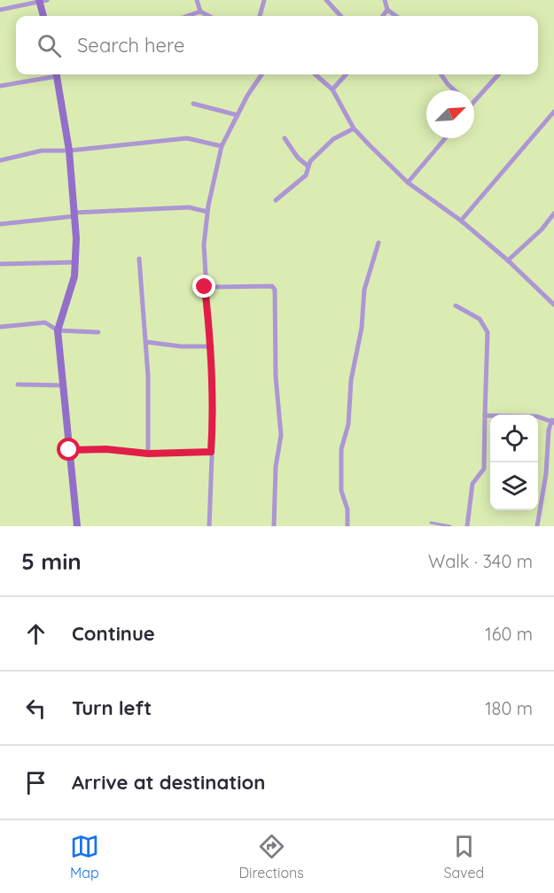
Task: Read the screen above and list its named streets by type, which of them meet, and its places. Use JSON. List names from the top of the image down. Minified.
{"north":"top right","page":{"search":"Search here","heading":["5 min","Walk · 340 m"],"list":[["Continue","160 m"],["Turn left","180 m"],"Arrive at destination"],"nav":["Map","Directions","Saved"]}}
